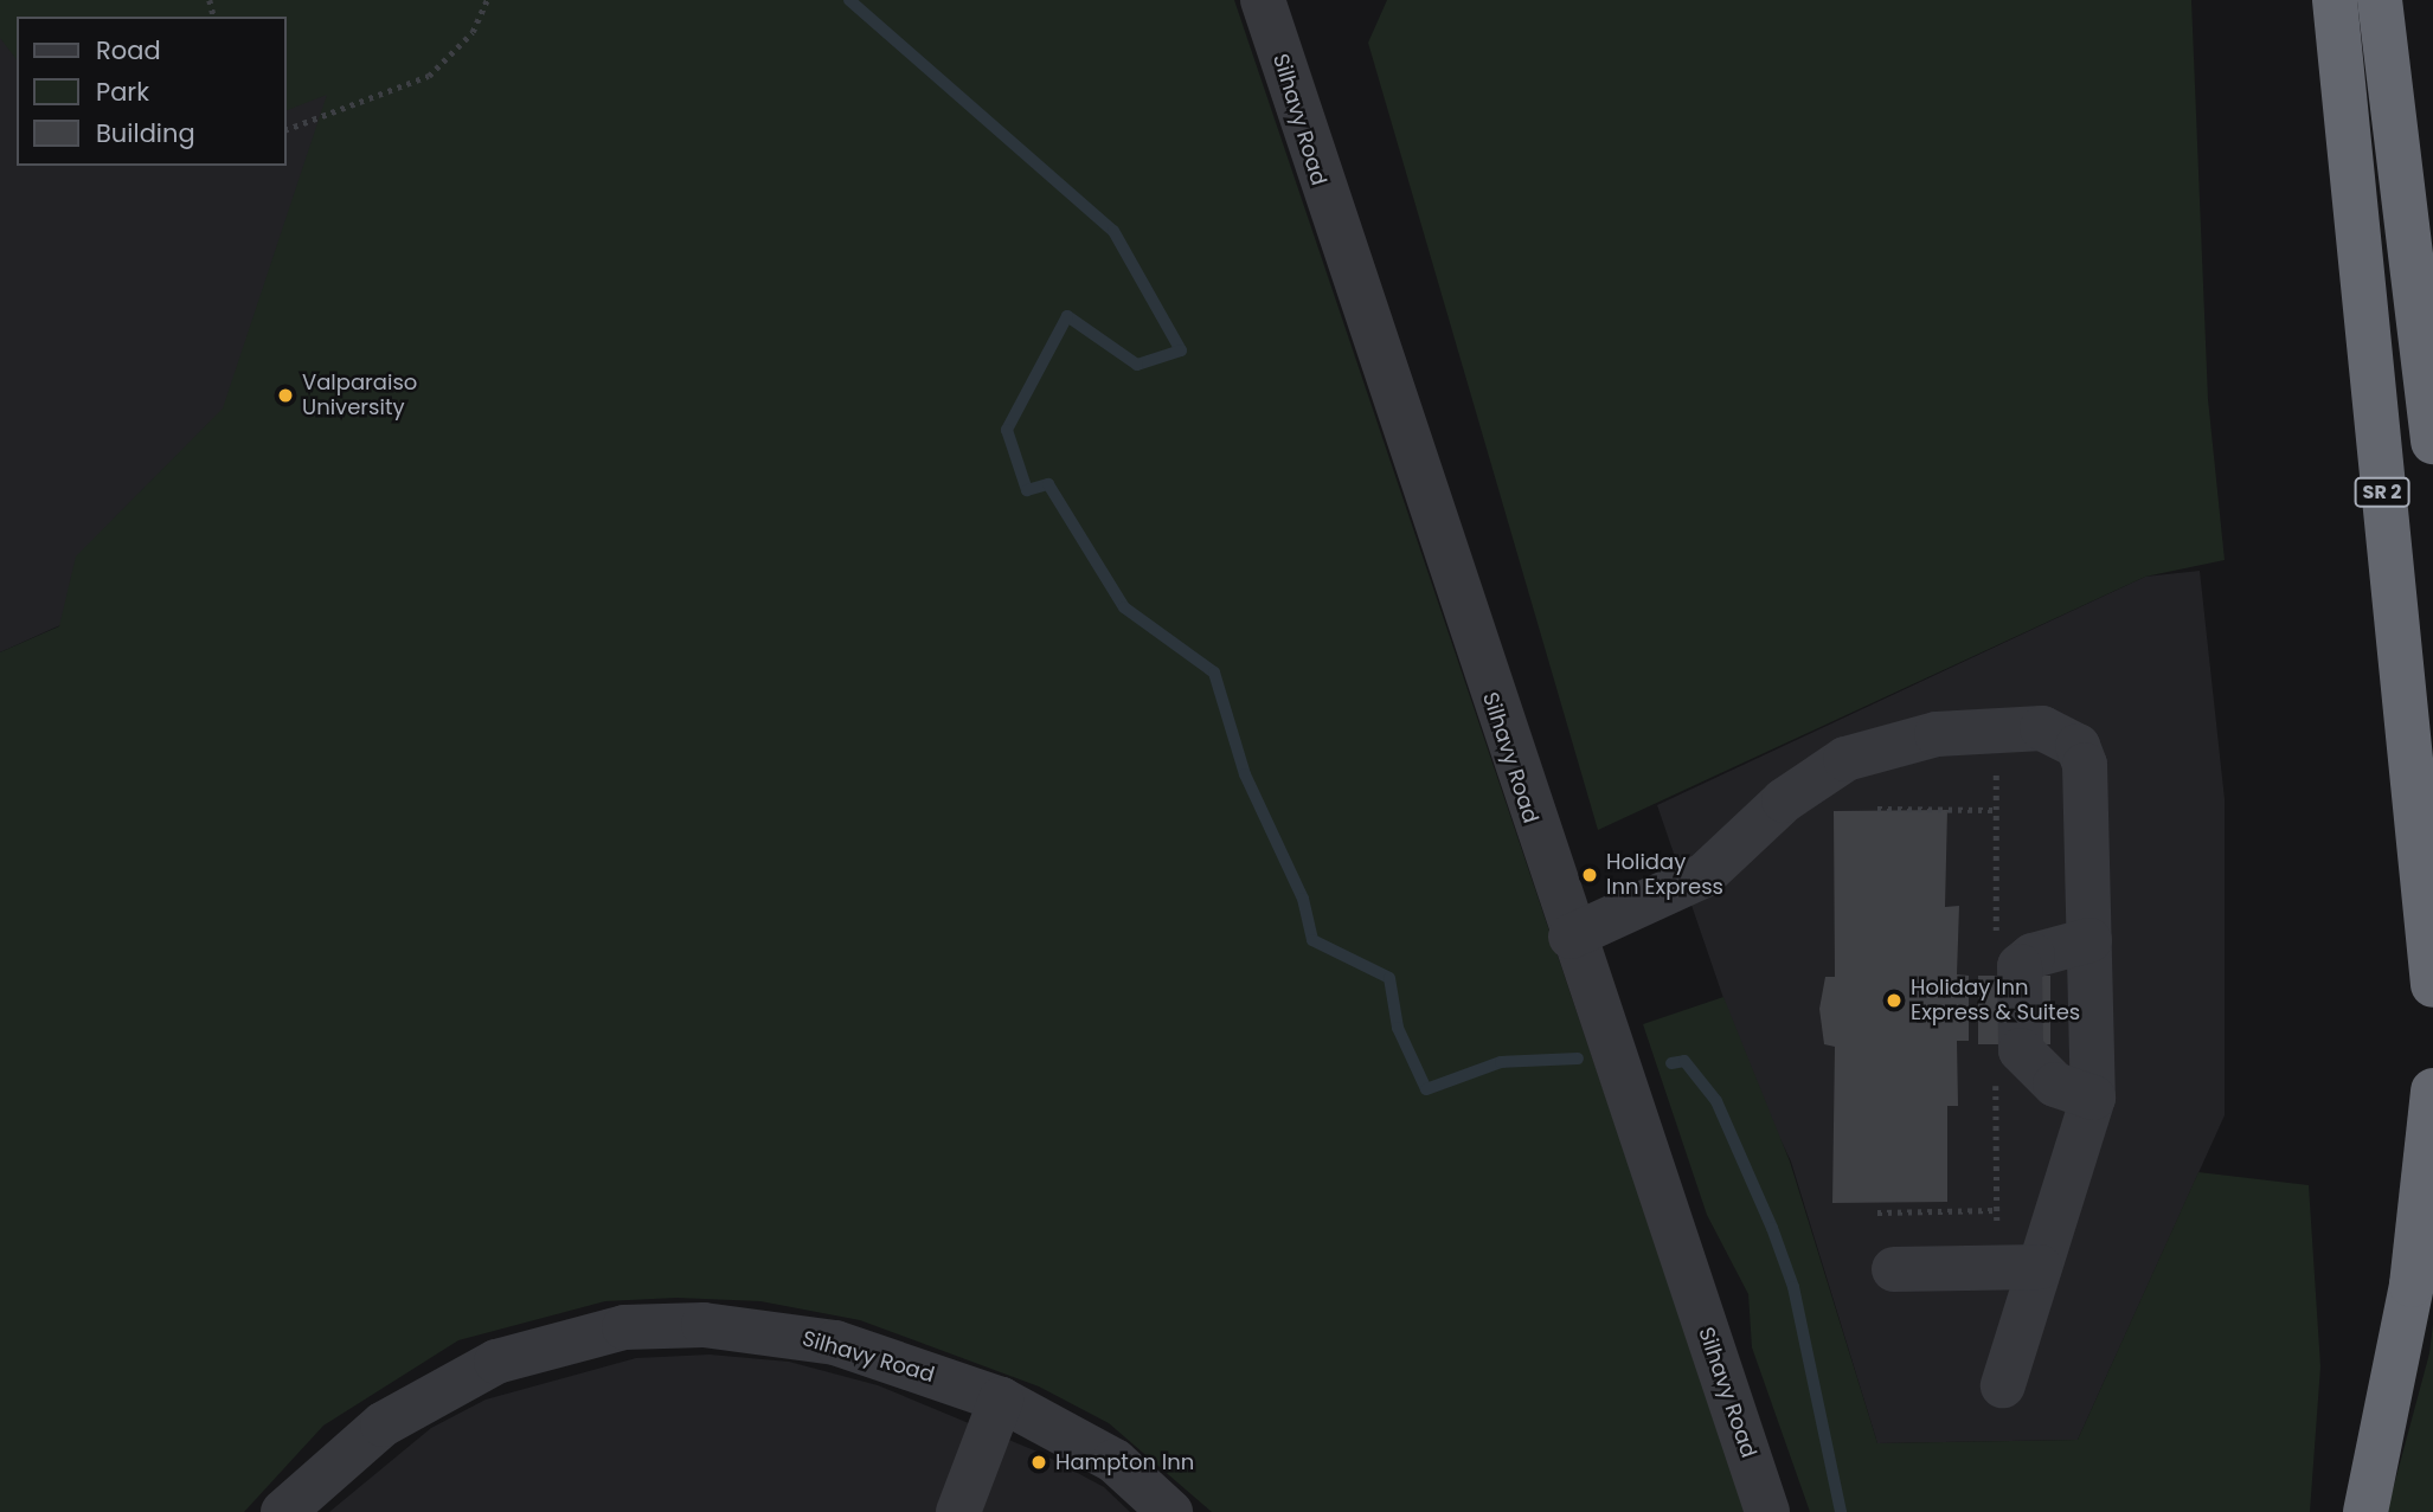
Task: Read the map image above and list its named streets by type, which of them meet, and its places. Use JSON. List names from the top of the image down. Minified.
{"streets":{"highway":["SR 2"],"street":["Silhavy Road"]},"places":["Valparaiso University","Holiday Inn Express","Holiday Inn Express & Suites","Hampton Inn"],"legend":["Road","Park","Building"]}
